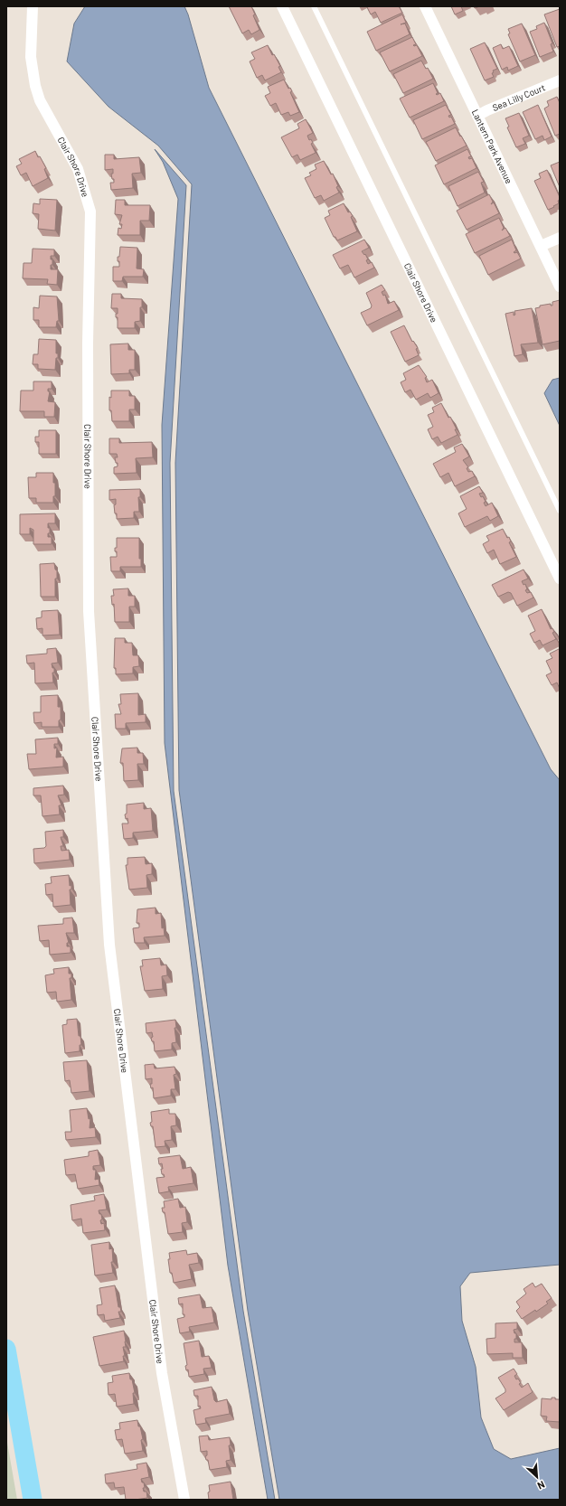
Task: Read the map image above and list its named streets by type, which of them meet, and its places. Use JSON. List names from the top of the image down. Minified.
{"streets":{"street":["Sea Lilly Court","Lantern Park Avenue","Clair Shore Drive"]},"crossings":[["Sea Lilly Court","Lantern Park Avenue"]],"north":"bottom right"}
